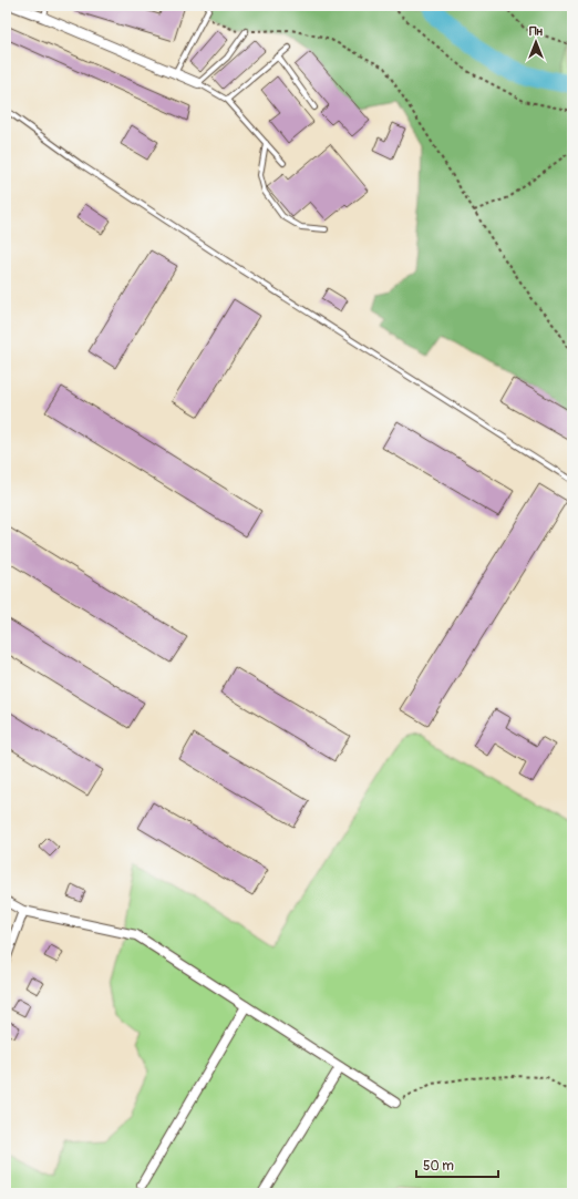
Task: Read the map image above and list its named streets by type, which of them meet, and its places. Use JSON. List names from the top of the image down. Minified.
{"scale_bar":"50 m","north":"top"}
